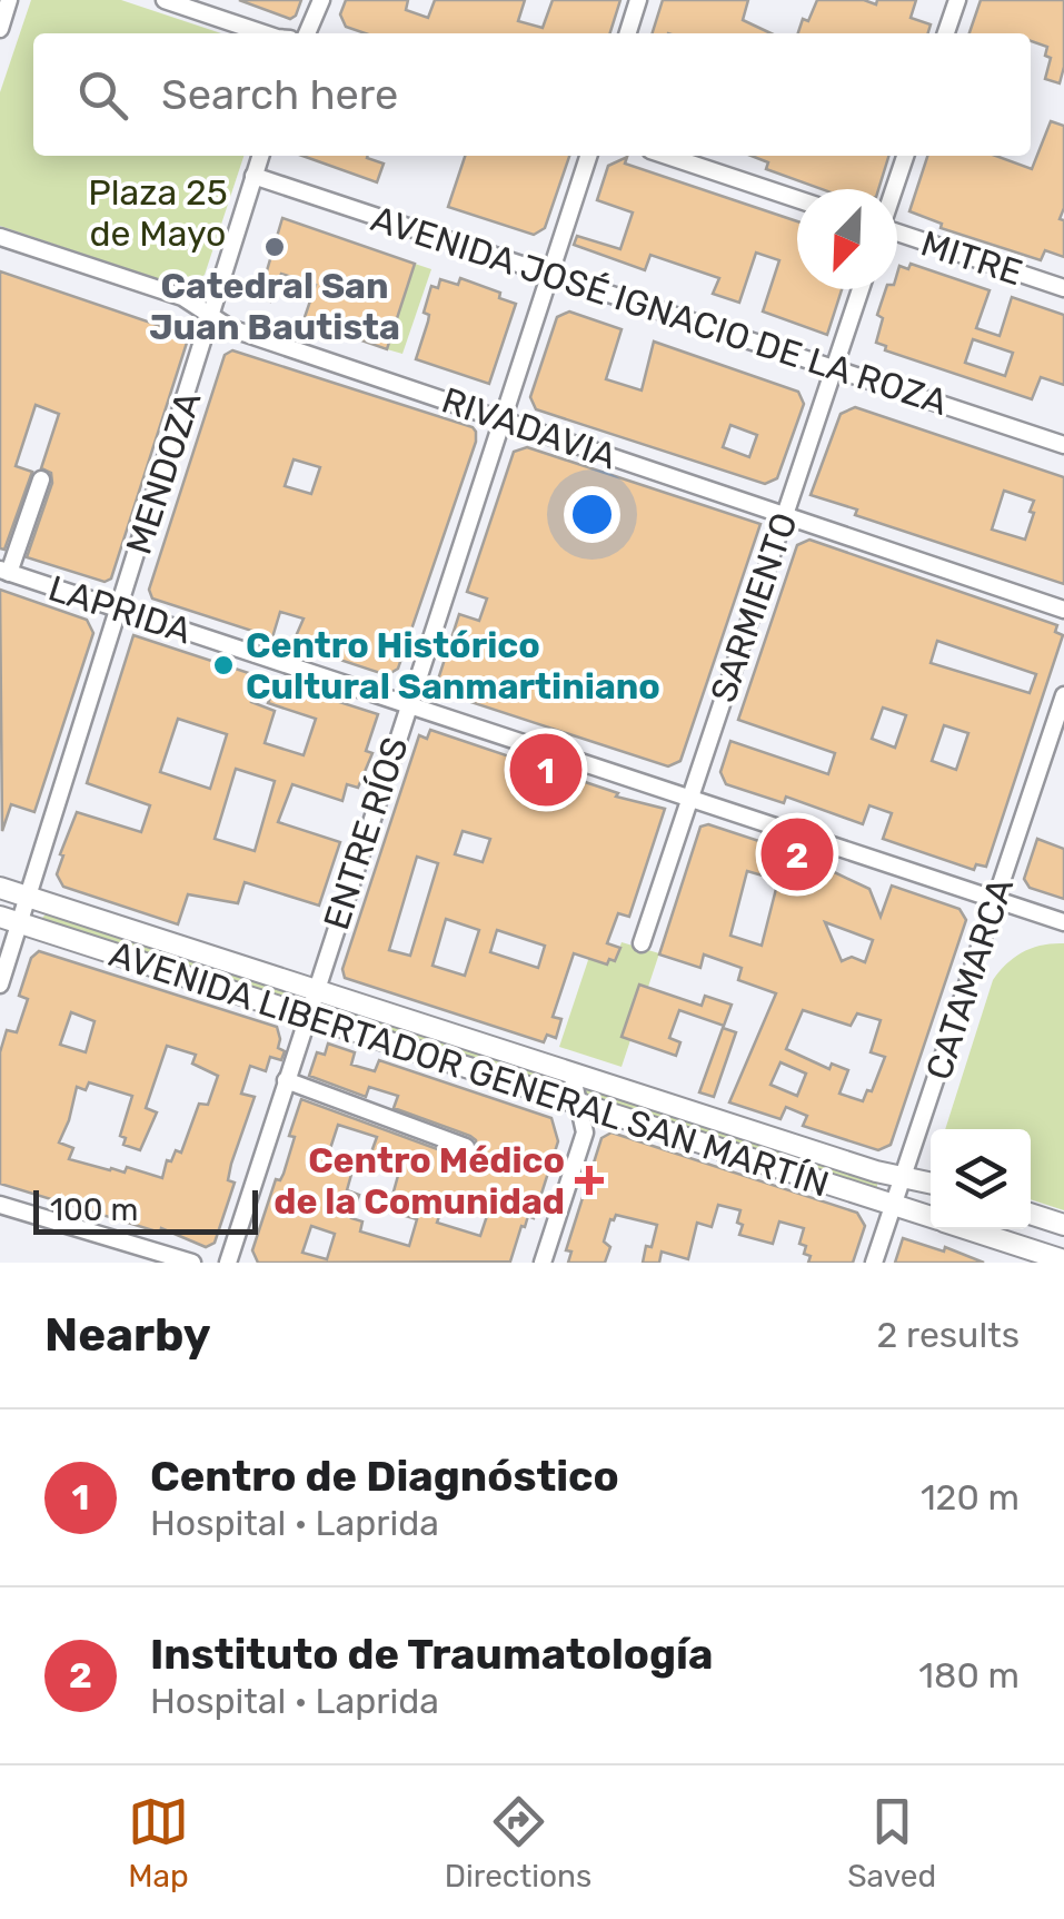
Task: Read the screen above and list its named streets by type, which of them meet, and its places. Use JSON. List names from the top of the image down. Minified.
{"streets":{"main road":["AVENIDA LIBERTADOR GENERAL SAN MARTÍN"],"street":["MITRE","AVENIDA JOSÉ IGNACIO DE LA ROZA","RIVADAVIA","MENDOZA","SARMIENTO","LAPRIDA","ENTRE RÍOS","CATAMARCA"]},"crossings":[["AVENIDA JOSÉ IGNACIO DE LA ROZA","MENDOZA"],["AVENIDA JOSÉ IGNACIO DE LA ROZA","SARMIENTO"],["AVENIDA JOSÉ IGNACIO DE LA ROZA","ENTRE RÍOS"],["RIVADAVIA","MENDOZA"],["RIVADAVIA","SARMIENTO"],["RIVADAVIA","ENTRE RÍOS"],["MENDOZA","LAPRIDA"],["MENDOZA","AVENIDA LIBERTADOR GENERAL SAN MARTÍN"],["SARMIENTO","LAPRIDA"],["LAPRIDA","ENTRE RÍOS"],["LAPRIDA","CATAMARCA"],["ENTRE RÍOS","AVENIDA LIBERTADOR GENERAL SAN MARTÍN"],["CATAMARCA","AVENIDA LIBERTADOR GENERAL SAN MARTÍN"]],"parks":["Plaza 25 de Mayo"],"places":{"other":["Catedral San Juan Bautista","Centro Histórico Cultural Sanmartiniano"],"health":["Centro Médico de la Comunidad"]},"scale_bar":"100 m","north":"bottom left","page":{"search":"Search here","pins":["1","2"],"scale":"100 m","heading":["Nearby","2 results"],"list":[{"mark":"1","name":"Centro de Diagnóstico","note":"Hospital · Laprida","value":"120 m"},{"mark":"2","name":"Instituto de Traumatología","note":"Hospital · Laprida","value":"180 m"}],"nav":["Map","Directions","Saved"]}}
